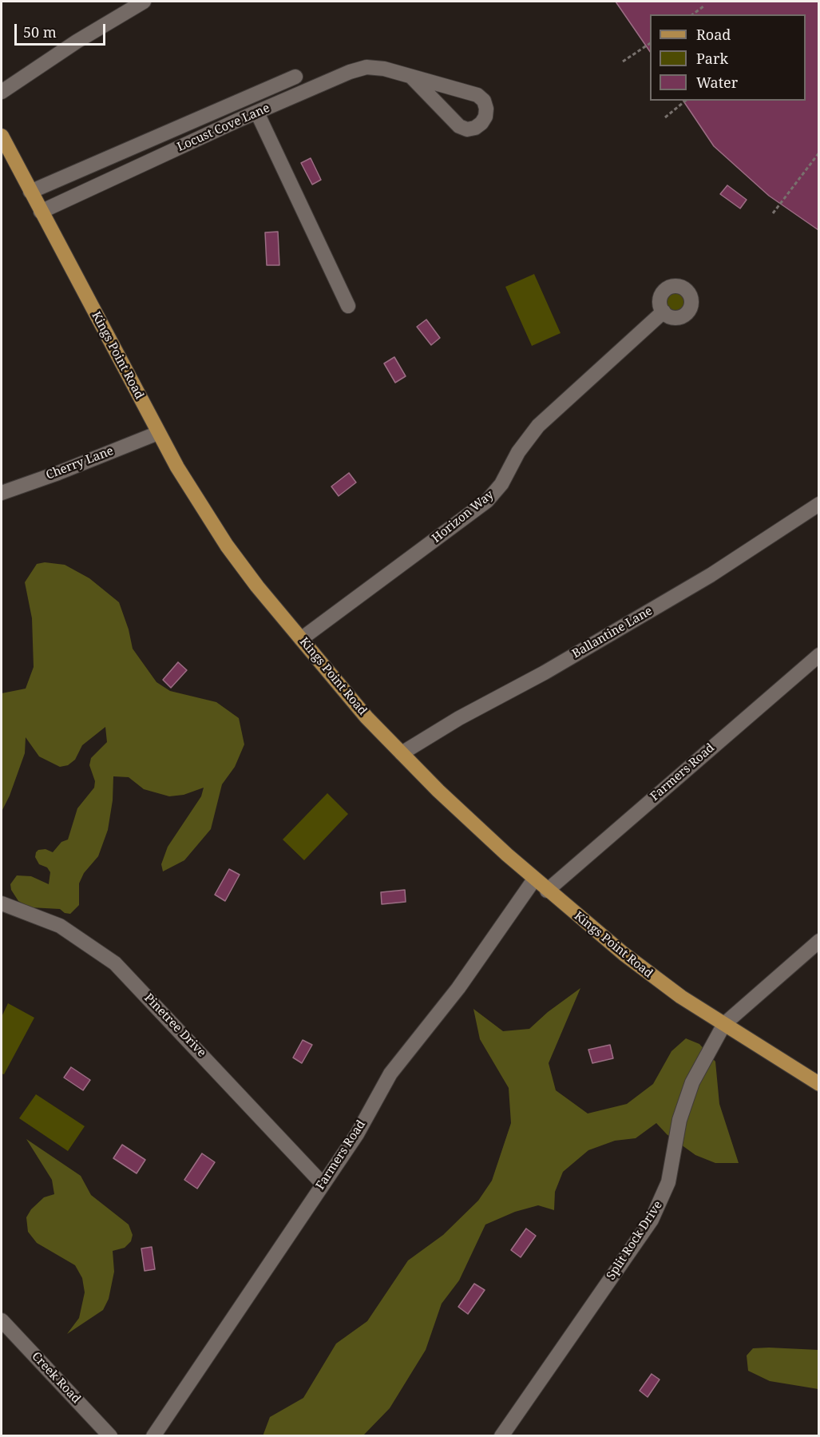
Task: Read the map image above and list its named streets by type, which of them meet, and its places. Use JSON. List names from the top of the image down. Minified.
{"streets":{"main road":["Kings Point Road"],"street":["Locust Cove Lane","Cherry Lane","Horizon Way","Ballantine Lane","Farmers Road","Pinetree Drive","Split Rock Drive","Creek Road"]},"crossings":[["Locust Cove Lane","Kings Point Road"],["Kings Point Road","Cherry Lane"],["Kings Point Road","Horizon Way"],["Kings Point Road","Ballantine Lane"],["Kings Point Road","Farmers Road"],["Kings Point Road","Split Rock Drive"],["Farmers Road","Pinetree Drive"]],"legend":["Road","Park","Water"],"scale_bar":"50 m"}
